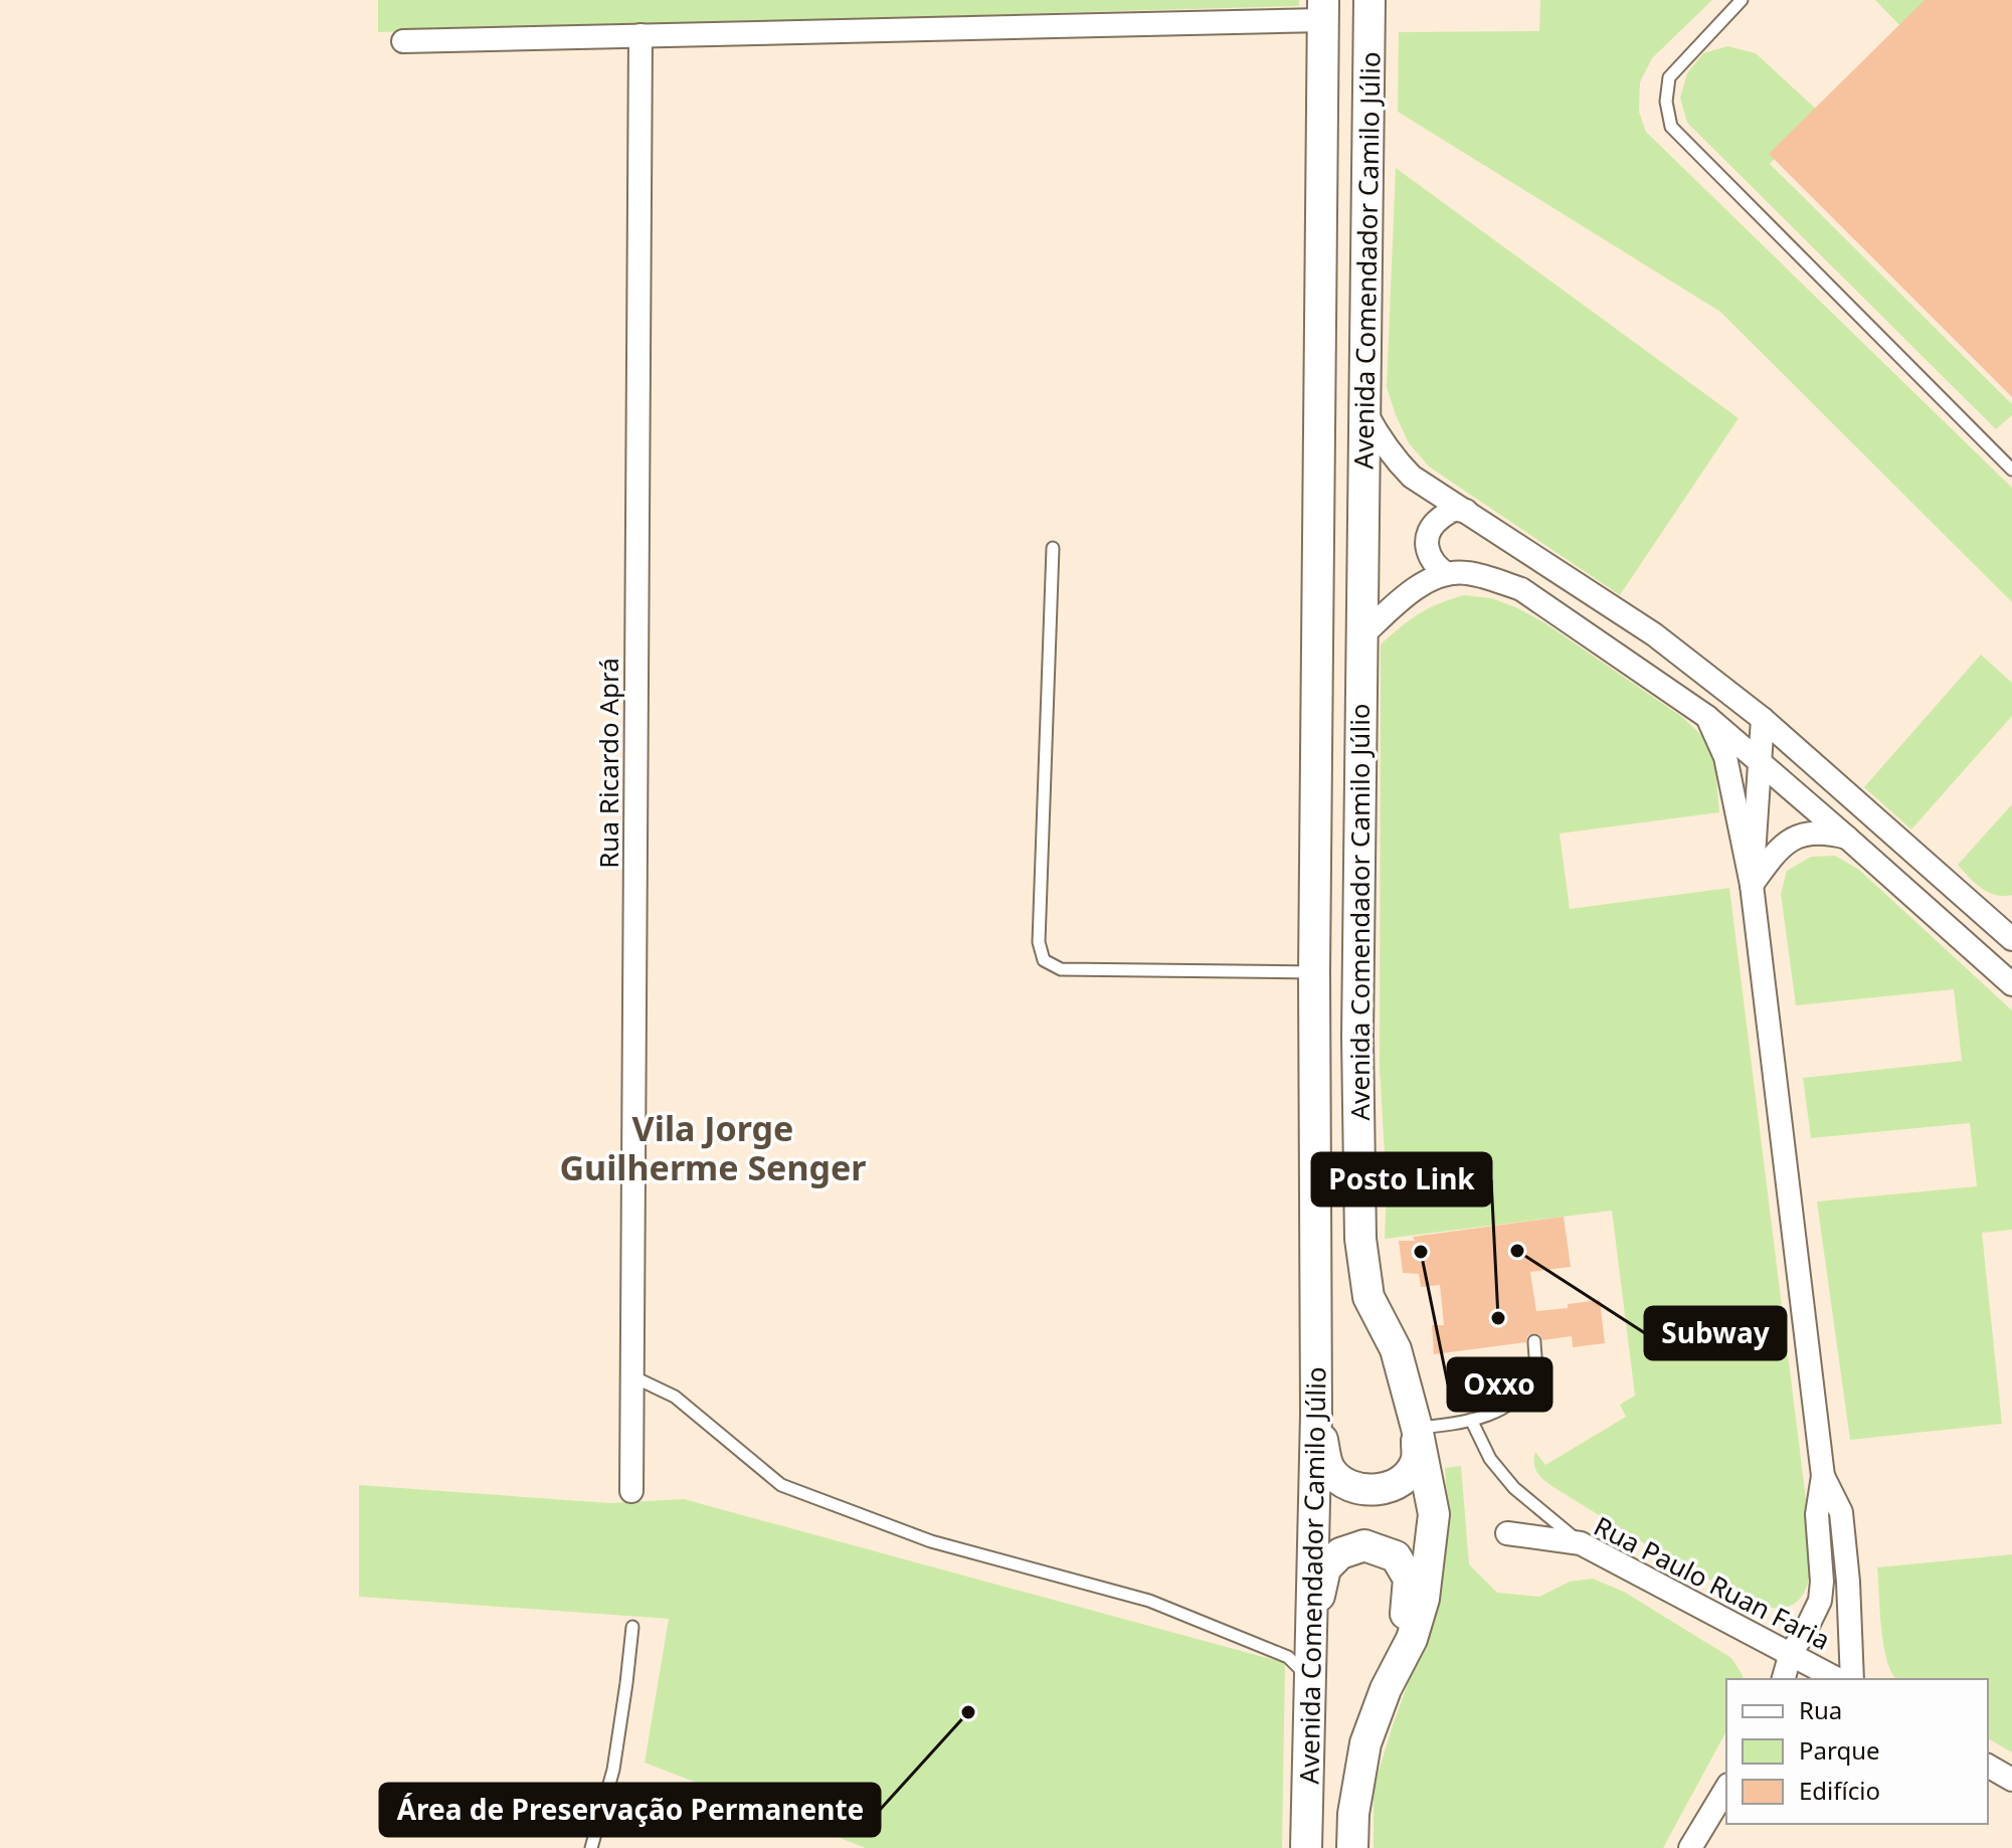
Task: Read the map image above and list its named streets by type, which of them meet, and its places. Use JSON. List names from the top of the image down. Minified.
{"streets":{"main road":["Avenida Comendador Camilo Júlio"],"street":["Rua Ricardo Aprá","Rua Paulo Ruan Faria"]},"districts":["Vila Jorge Guilherme Senger"],"places":["Subway","Oxxo","Posto Link","Área de Preservação Permanente"],"legend":["Rua","Parque","Edifício"]}
